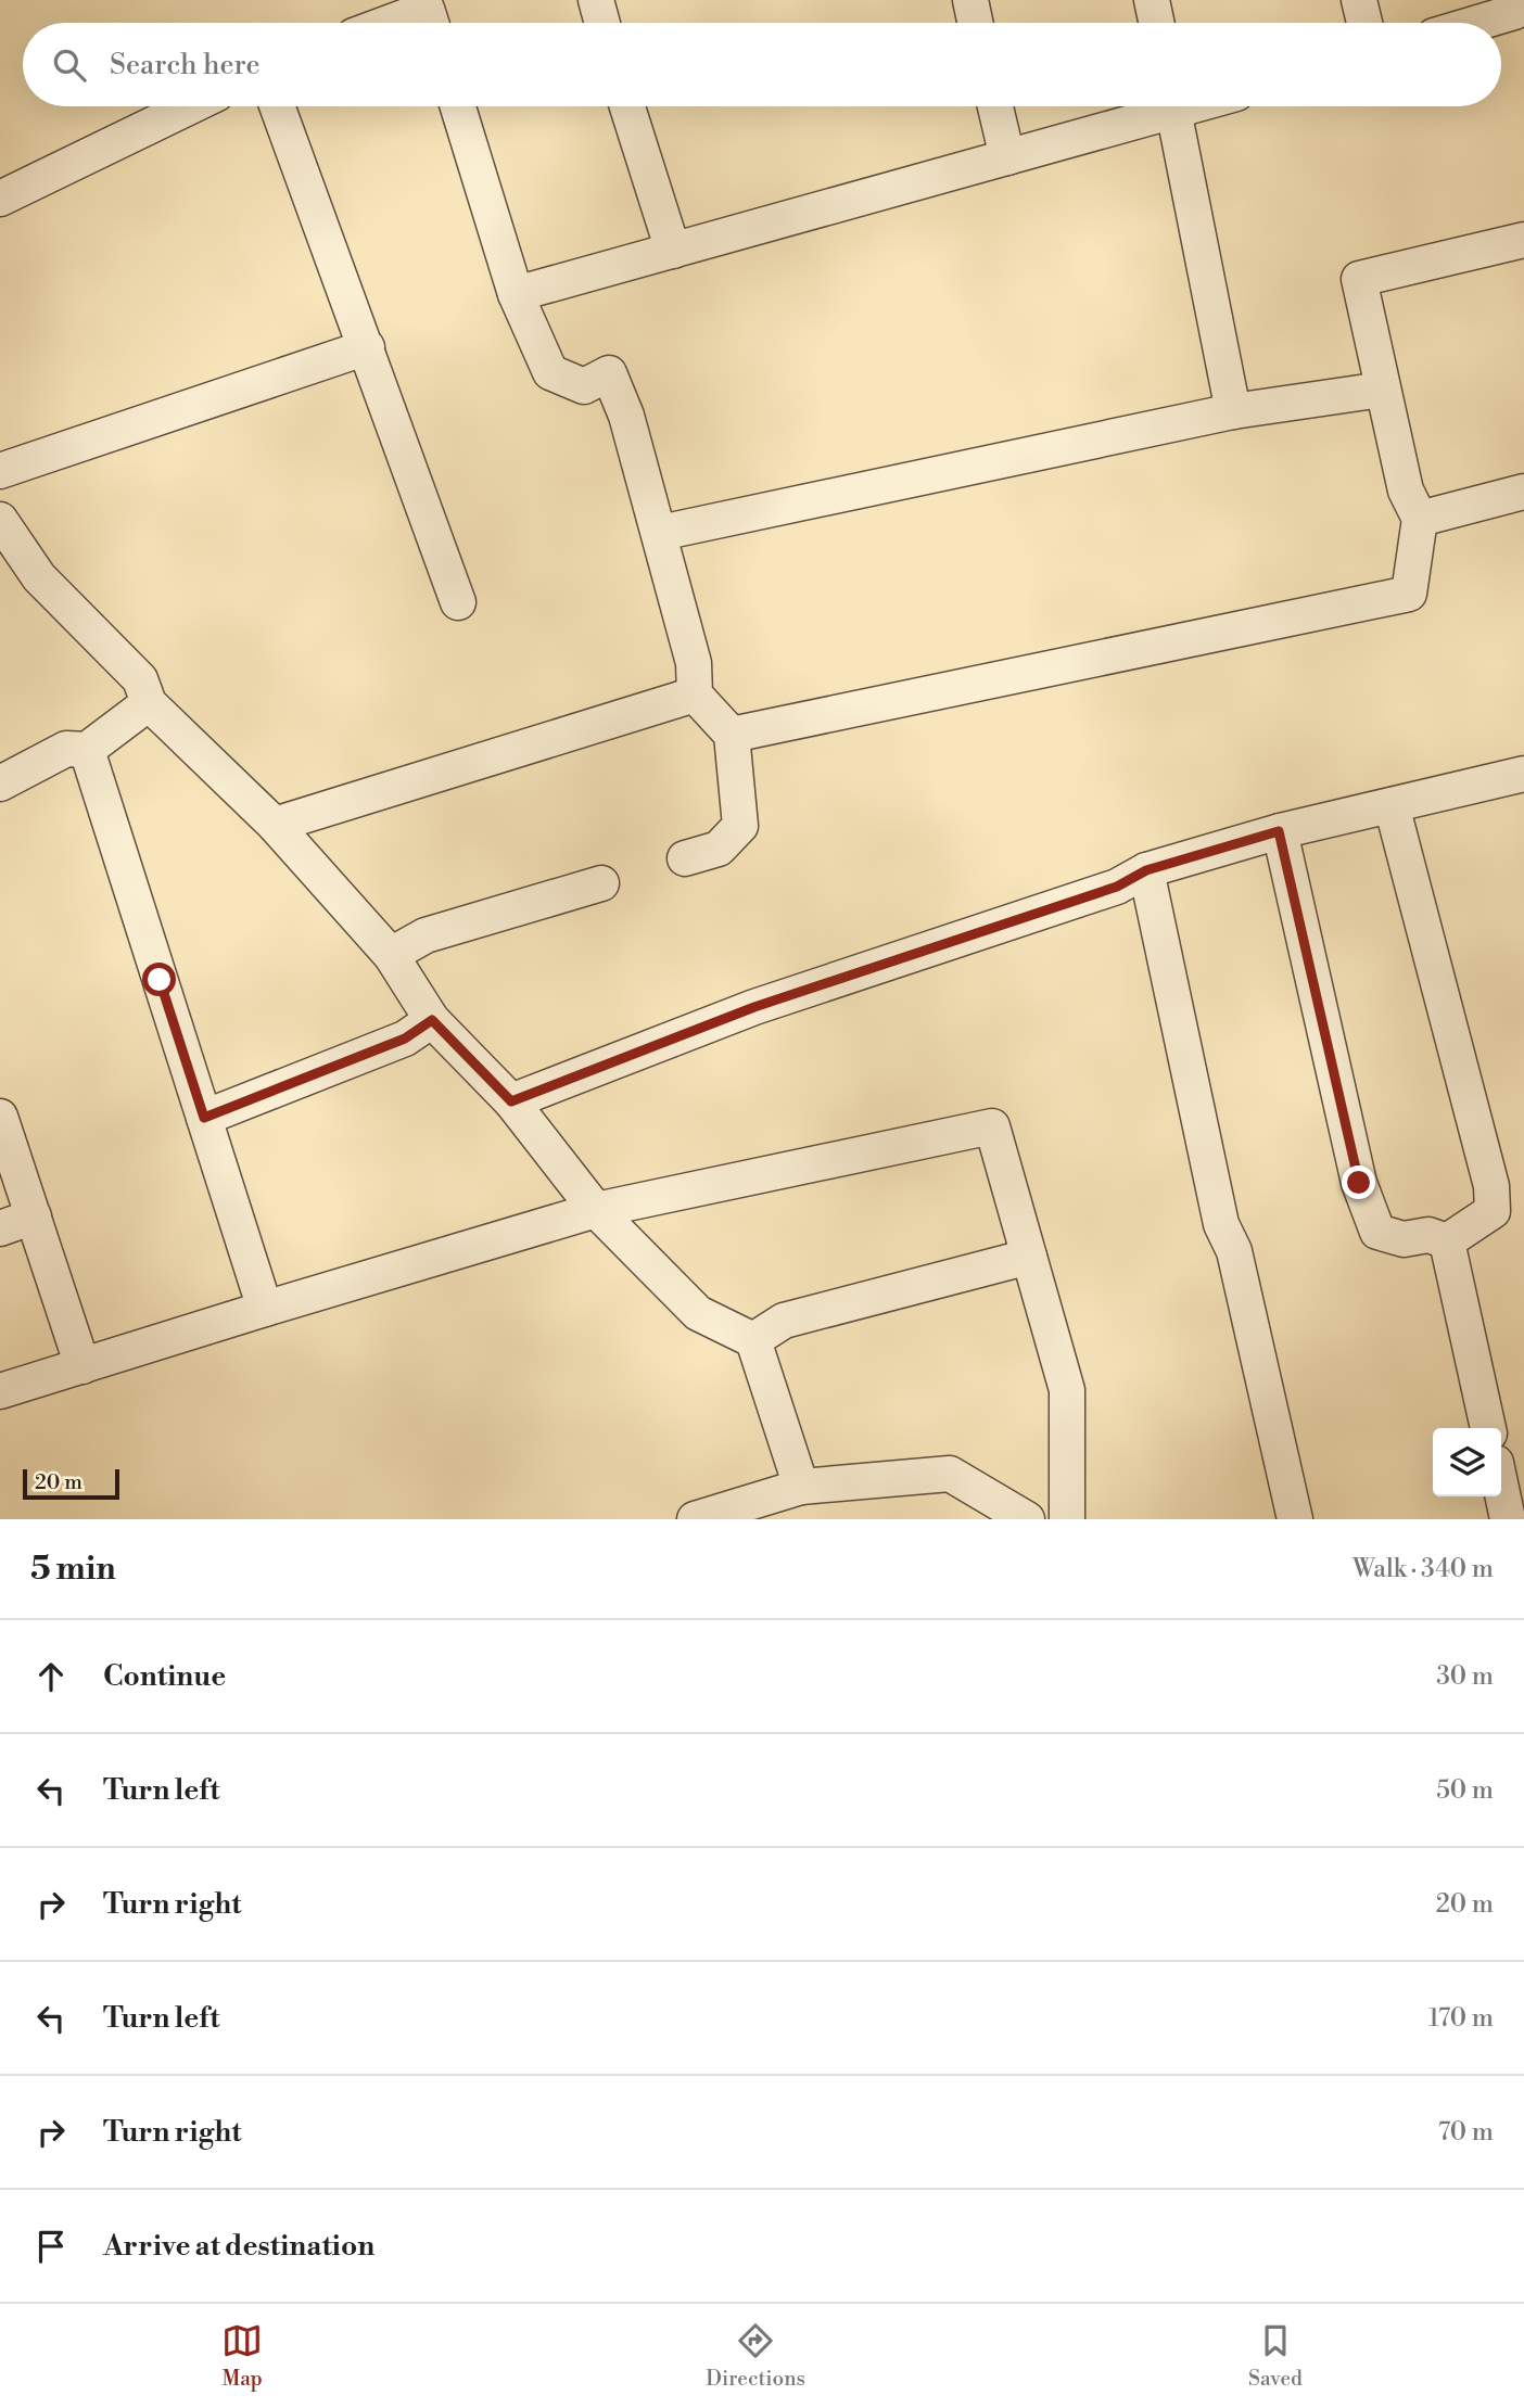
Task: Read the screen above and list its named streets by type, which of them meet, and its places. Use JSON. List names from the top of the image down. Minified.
{"scale_bar":"20 m","page":{"search":"Search here","scale":"20 m","heading":["5 min","Walk · 340 m"],"list":[["Continue","30 m"],["Turn left","50 m"],["Turn right","20 m"],["Turn left","170 m"],["Turn right","70 m"],"Arrive at destination"],"nav":["Map","Directions","Saved"]}}
